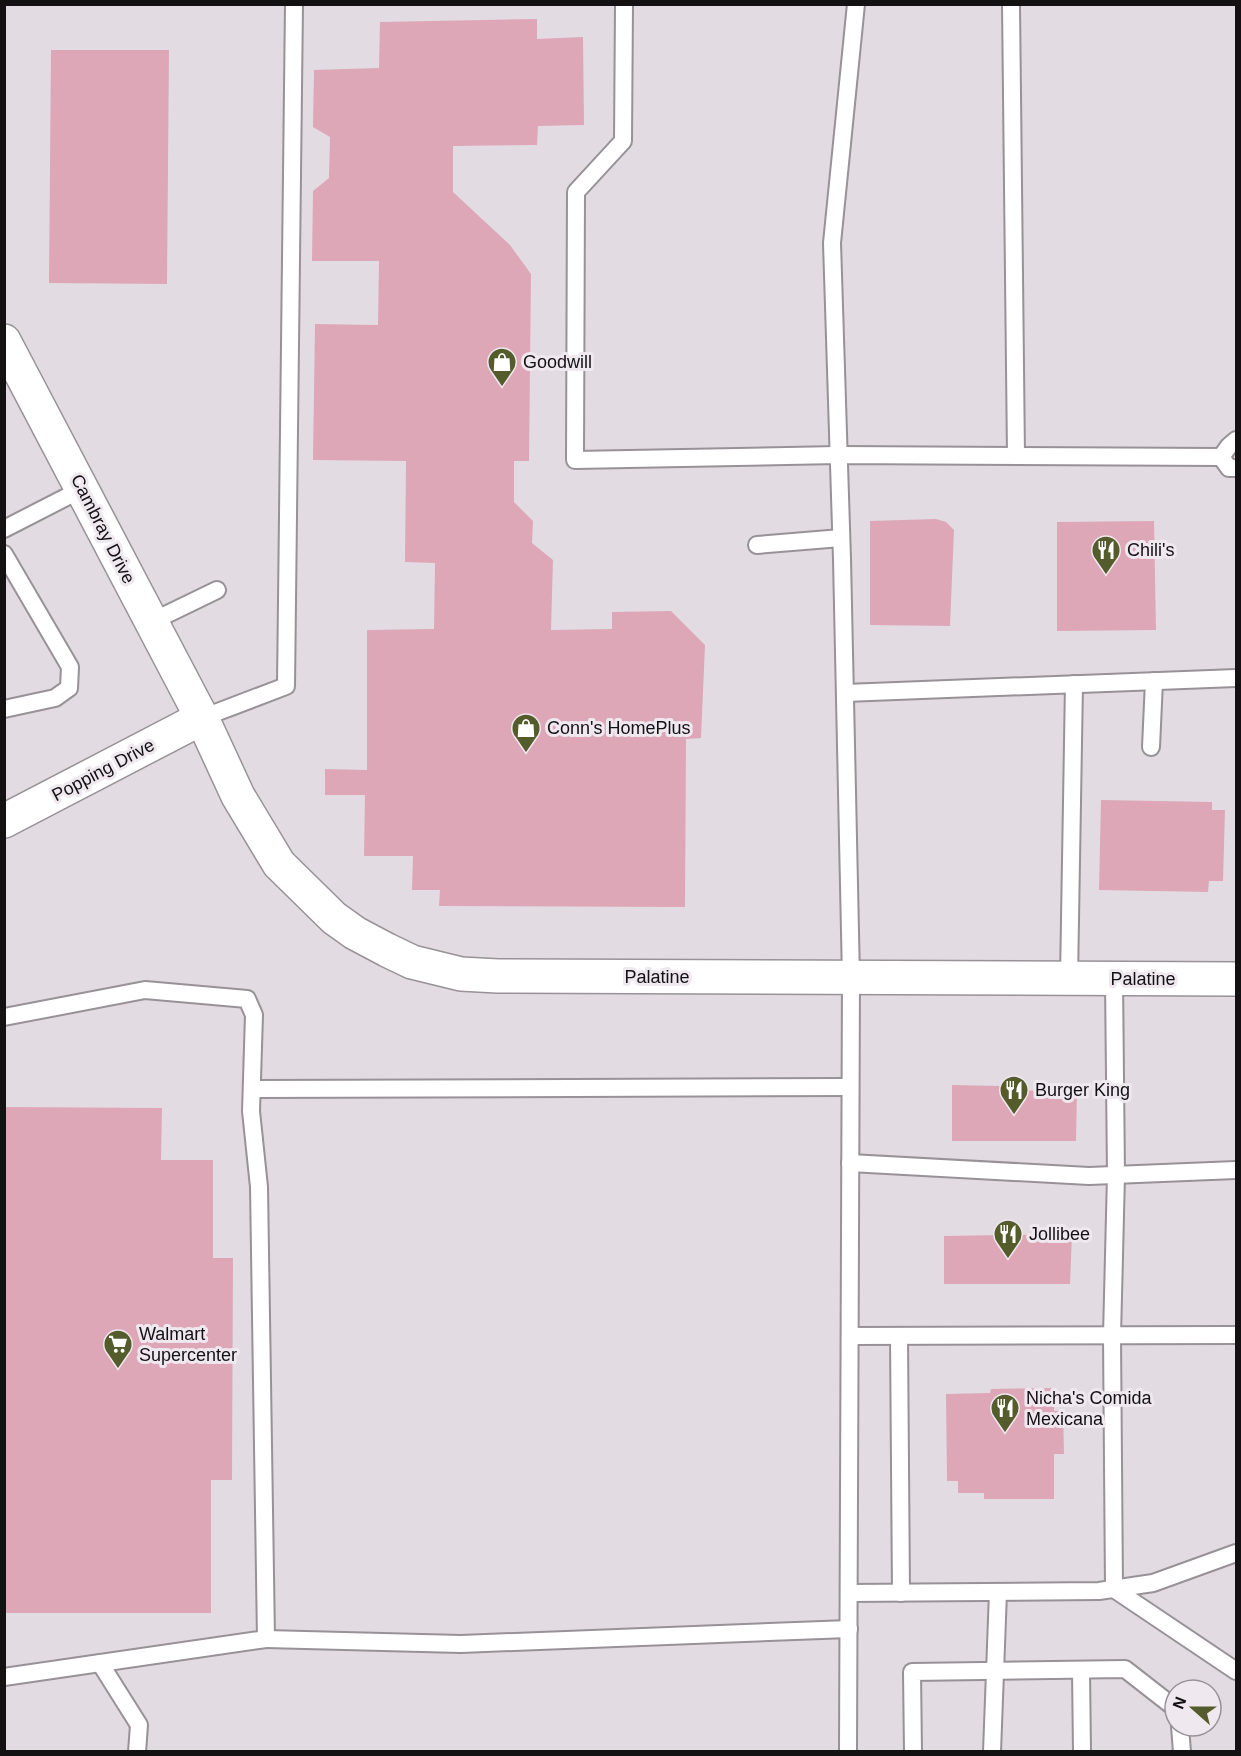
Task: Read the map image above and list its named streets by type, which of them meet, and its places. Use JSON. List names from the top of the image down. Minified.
{"streets":{"street":["Cambray Drive","Popping Drive","Palatine"]},"crossings":[["Cambray Drive","Popping Drive"],["Cambray Drive","Palatine"],["Popping Drive","Palatine"]],"places":{"shop":["Goodwill","Conn's HomePlus"],"restaurant":["Chili's","Burger King","Jollibee","Nicha's Comida Mexicana"],"supermarket":["Walmart Supercenter"]},"north":"left"}
